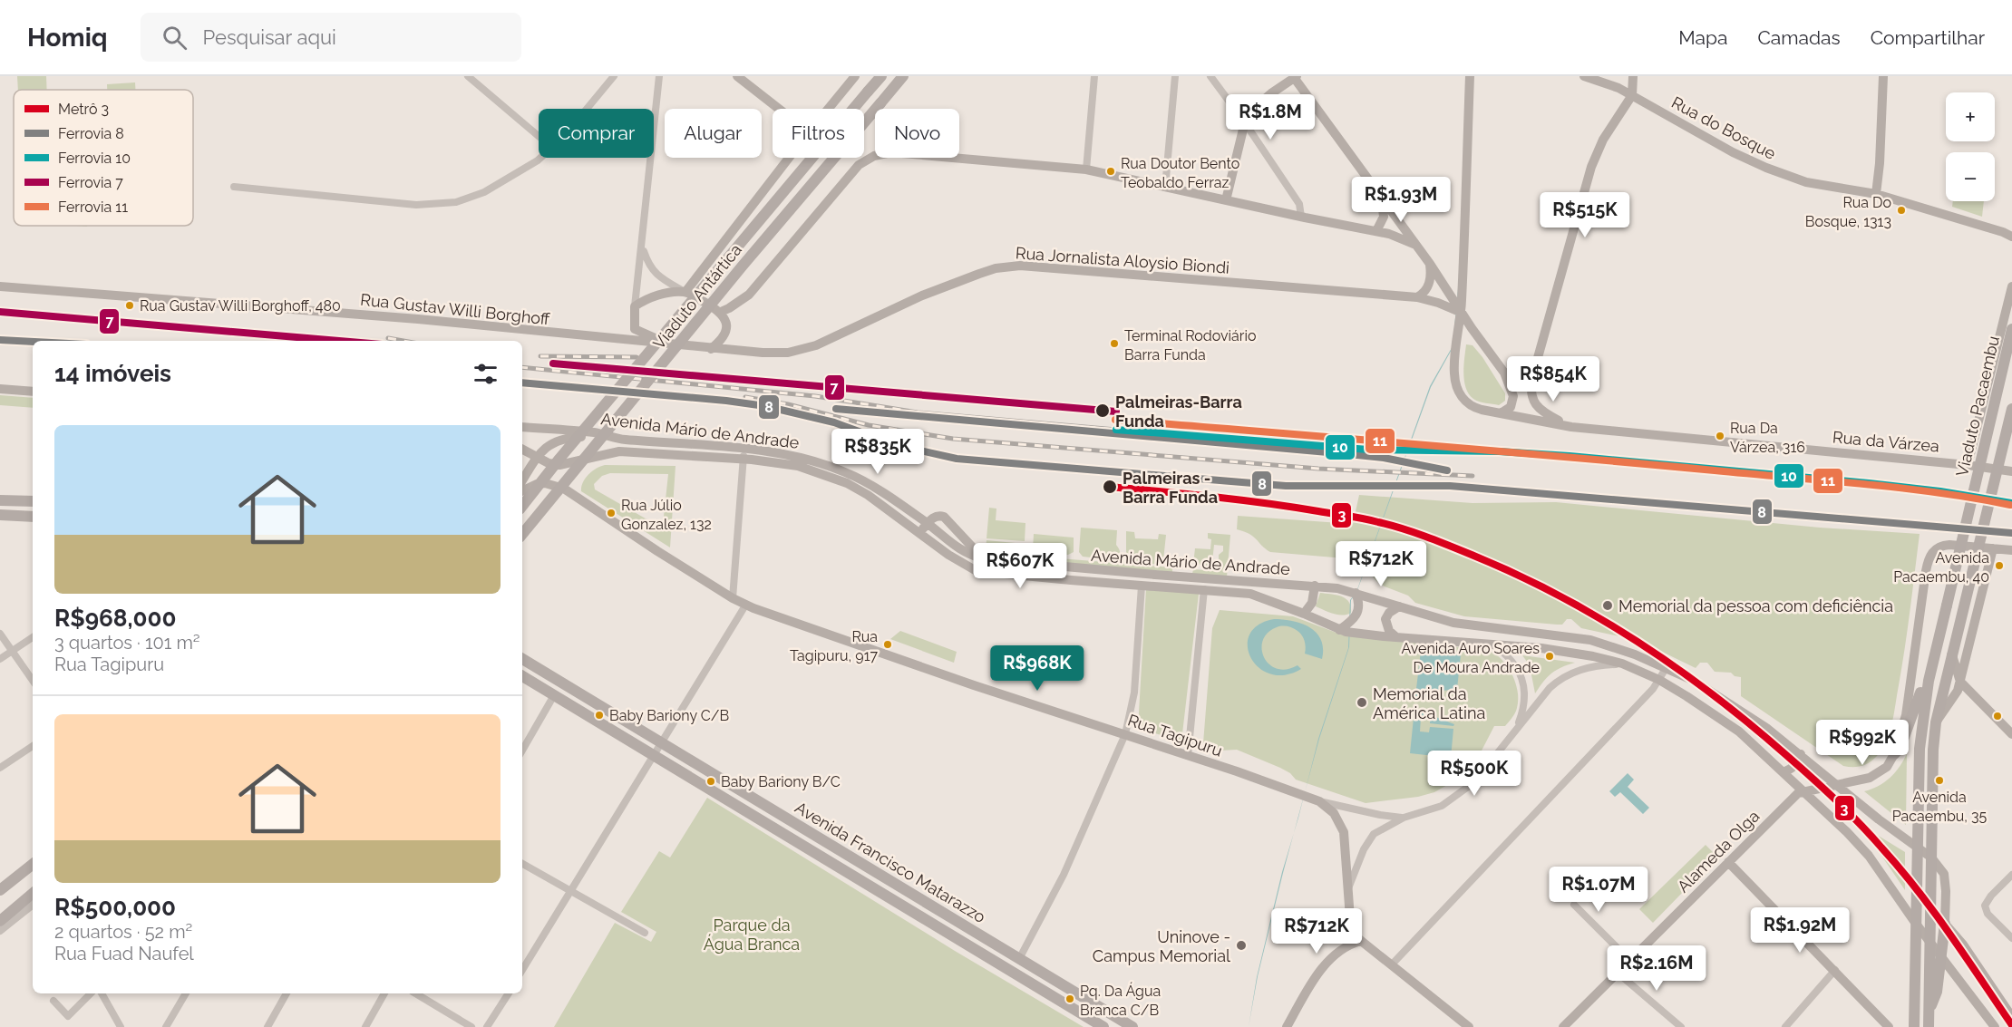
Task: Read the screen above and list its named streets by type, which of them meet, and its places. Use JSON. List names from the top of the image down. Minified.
{"streets":{"main road":["Viaduto Antártica","Viaduto Pacaembu","Avenida Francisco Matarazzo"],"street":["Rua do Bosque","Rua Jornalista Aloysio Biondi","Rua Gustav Willi Borghoff","Avenida Mário de Andrade","Rua da Várzea","Rua Tagipuru","Alameda Olga"]},"crossings":[["Rua Jornalista Aloysio Biondi","Rua Gustav Willi Borghoff"],["Rua Jornalista Aloysio Biondi","Rua da Várzea"],["Avenida Mário de Andrade","Alameda Olga"]],"parks":["Parque da Água Branca"],"places":["Rua Doutor Bento Teobaldo Ferraz","Rua Do Bosque, 1313","Rua Gustav Willi Borghoff, 480","Terminal Rodoviário Barra Funda","Palmeiras-Barra Funda","Rua Da Várzea, 316","Palmeiras - Barra Funda","Rua Júlio Gonzalez, 132","Avenida Pacaembu, 40","Memorial da pessoa com deficiência","Rua Tagipuru, 917","Avenida Auro Soares De Moura Andrade","Memorial da América Latina","Baby Bariony C/B","Avenida Pacaembu, 35","Baby Bariony B/C","Uninove - Campus Memorial","Pq. Da Água Branca C/B"],"lines":["rail line 7","rail line 8","rail line 11","rail line 10","metro line 3"],"legend":["Metrô 3","Ferrovia 8","Ferrovia 10","Ferrovia 7","Ferrovia 11"],"page":{"header":"Homiq","search":"Pesquisar aqui","nav":["Mapa","Camadas","Compartilhar"],"map_buttons":["+","−"],"price":["R$1.8M","R$1.93M","R$515K","R$854K","R$835K","R$712K","R$607K","R$968K","R$992K","R$500K","R$1.07M","R$1.92M","R$712K","R$2.16M"],"chip":["Comprar","Alugar","Filtros","Novo"],"heading":"14 imóveis","list":[{"name":"R$968,000","note":"3 quartos · 101 m² · Rua Tagipuru"},{"name":"R$500,000","note":"2 quartos · 52 m² · Rua Fuad Naufel"}]}}
